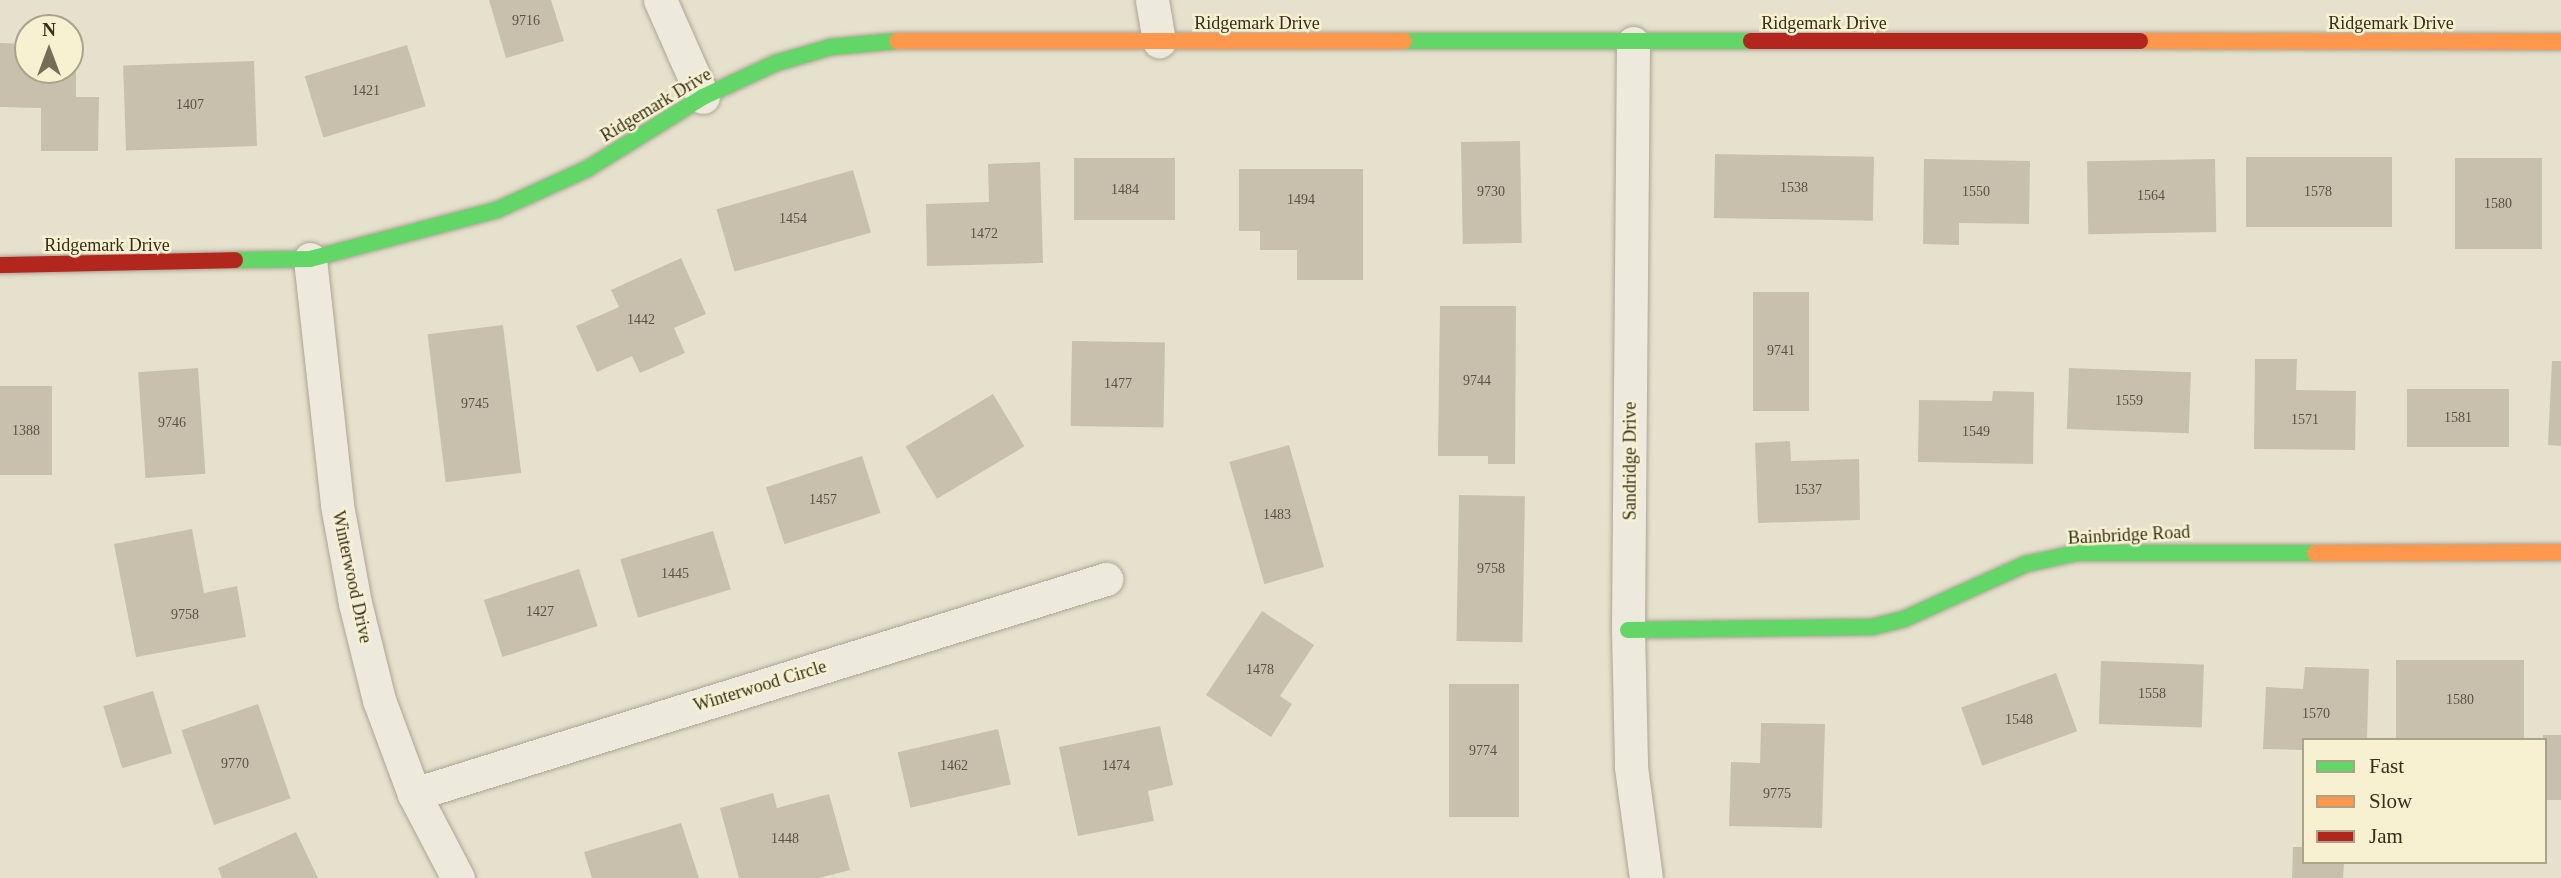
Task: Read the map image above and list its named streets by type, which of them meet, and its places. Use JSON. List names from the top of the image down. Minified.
{"streets":{"street":["Ridgemark Drive","Sandridge Drive","Bainbridge Road","Winterwood Drive","Winterwood Circle"]},"crossings":[["Ridgemark Drive","Sandridge Drive"],["Ridgemark Drive","Winterwood Drive"],["Sandridge Drive","Bainbridge Road"],["Winterwood Drive","Winterwood Circle"]],"house_numbers":["9716","1421","1407","1538","1484","9730","1550","1578","1564","1494","1580","1454","1472","1442","9741","9744","1477","1559","9745","1581","1571","9746","1388","1549","1537","1457","1483","9758","1445","1427","9758","1478","1558","1580","1570","1548","9774","9770","1462","1474","9775","1448"],"legend":["Fast","Slow","Jam"],"north":"top"}
